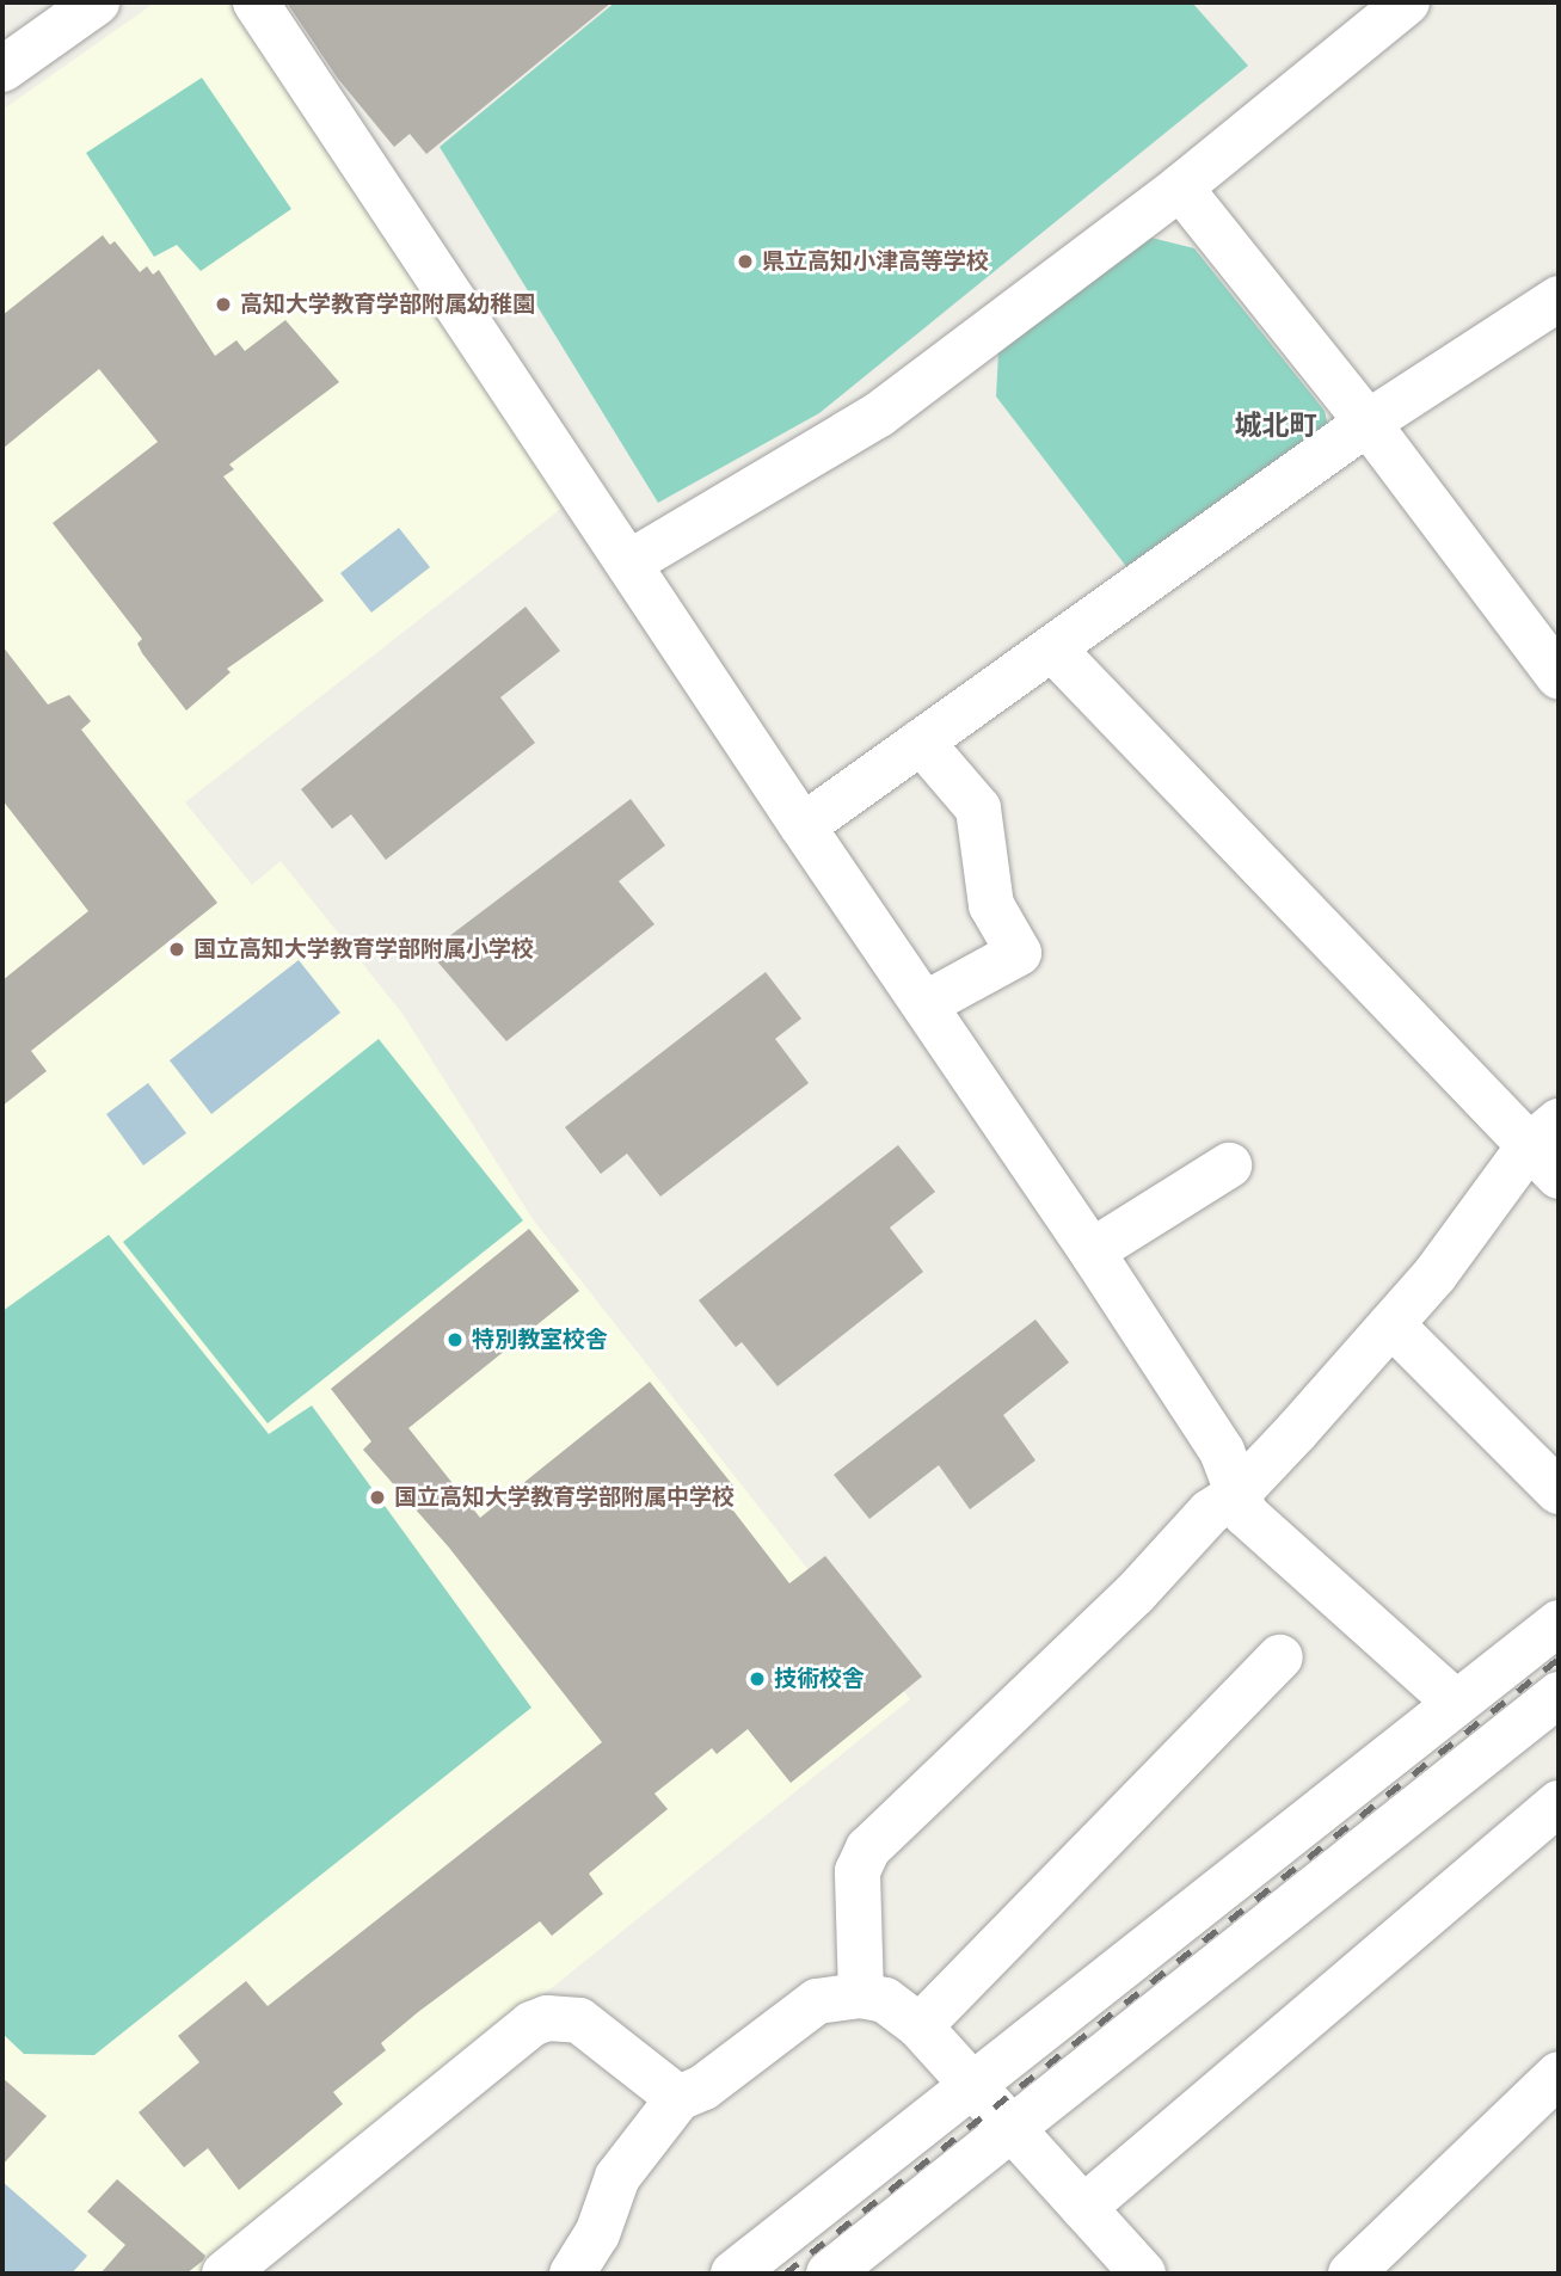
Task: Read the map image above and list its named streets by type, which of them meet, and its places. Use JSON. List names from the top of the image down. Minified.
{"districts":["城北町"],"places":["県立高知小津高等学校","高知大学教育学部附属幼稚園","国立高知大学教育学部附属小学校","特別教室校舎","国立高知大学教育学部附属中学校","技術校舎"]}
